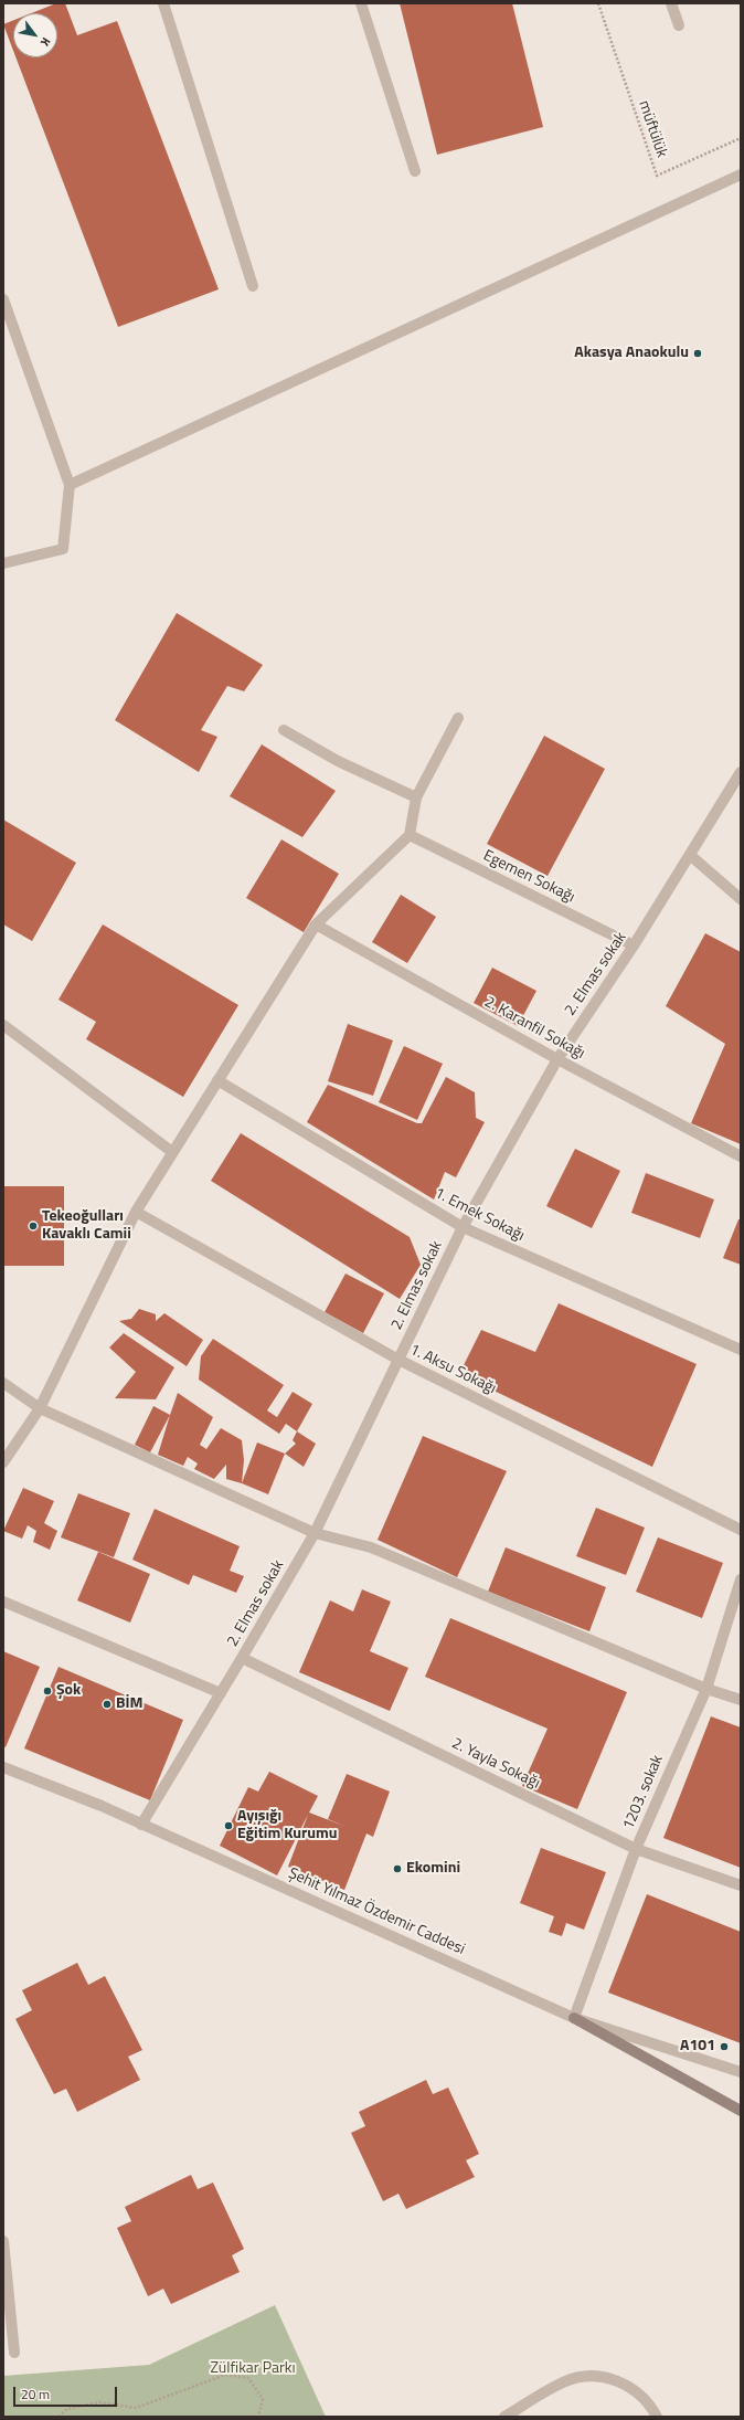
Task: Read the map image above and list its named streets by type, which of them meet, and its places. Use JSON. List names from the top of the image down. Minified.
{"streets":{"street":["Egemen Sokağı","2. Elmas sokak","2. Karanfil Sokağı","1. Emek Sokağı","1. Aksu Sokağı","2. Yayla Sokağı","1203. sokak","Şehit Yılmaz Özdemir Caddesi"],"path":["müftülük"]},"crossings":[["Egemen Sokağı","2. Elmas sokak"],["2. Elmas sokak","2. Karanfil Sokağı"],["2. Elmas sokak","1. Emek Sokağı"],["2. Elmas sokak","1. Aksu Sokağı"],["2. Elmas sokak","2. Yayla Sokağı"],["2. Elmas sokak","Şehit Yılmaz Özdemir Caddesi"],["2. Yayla Sokağı","1203. sokak"],["1203. sokak","Şehit Yılmaz Özdemir Caddesi"]],"parks":["Zülfikar Parkı"],"places":["Akasya Anaokulu","Tekeoğulları Kavaklı Camii","Şok","BİM","Ayışığı Eğitim Kurumu","Ekomini","A101"],"scale_bar":"20 m","north":"bottom right"}
